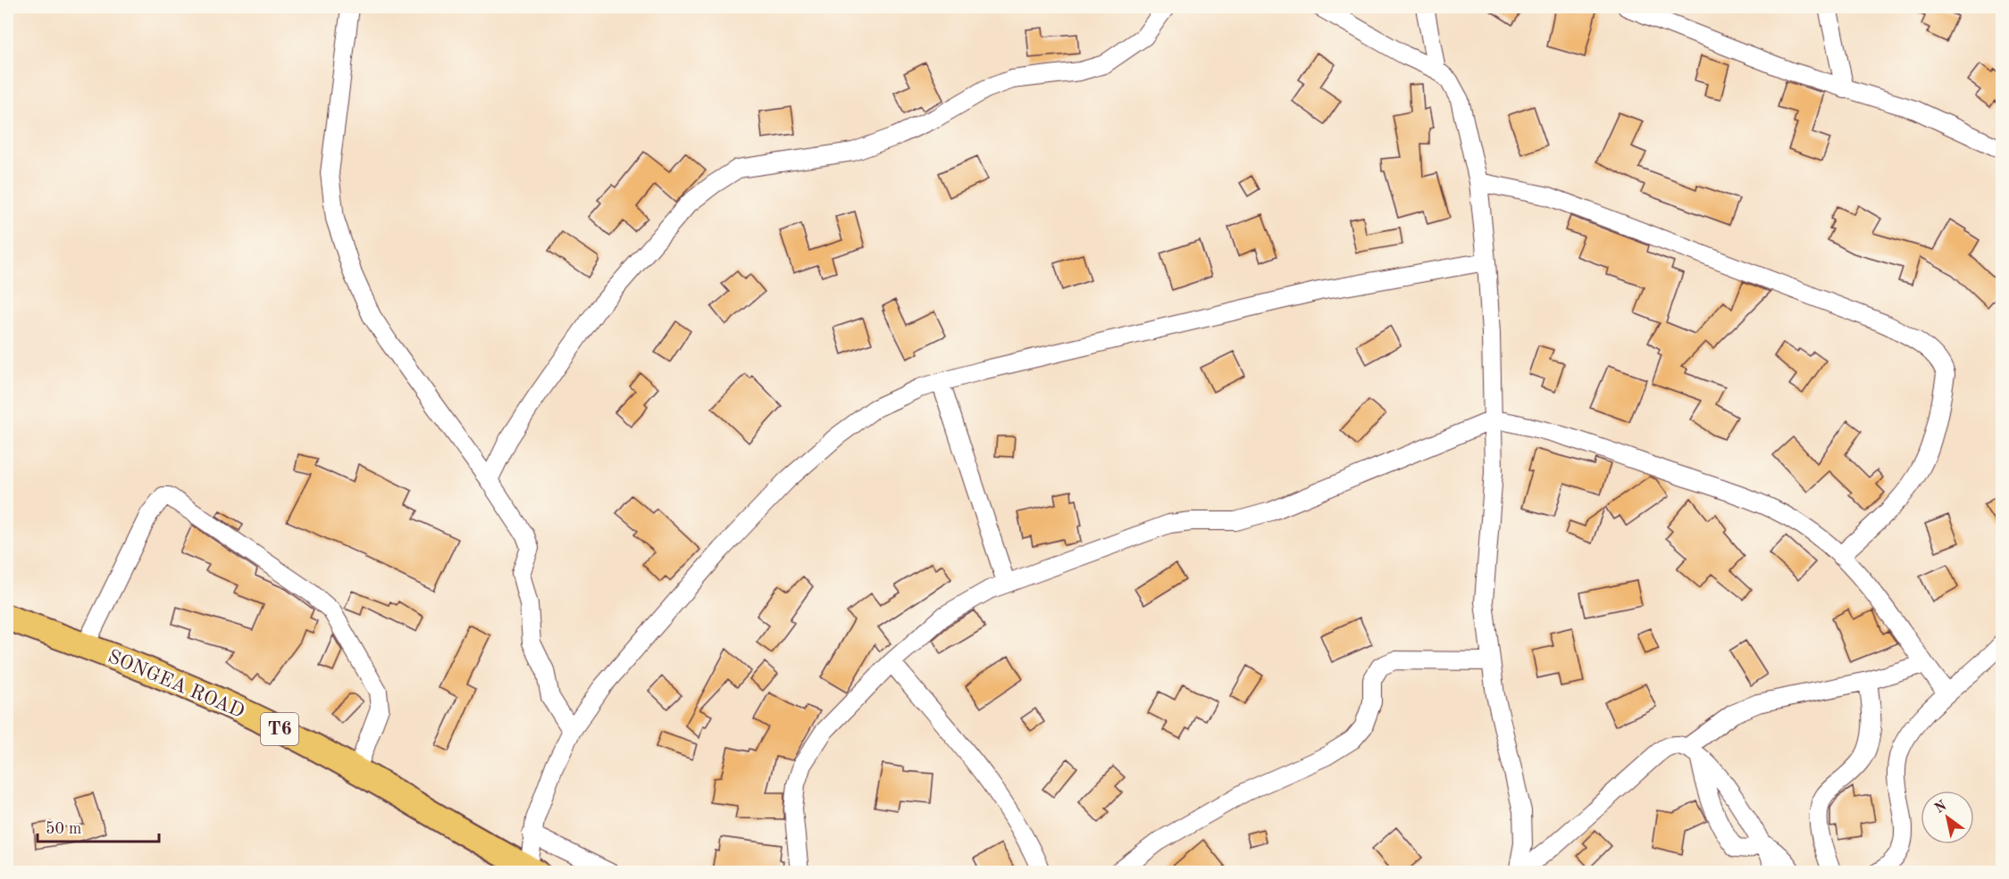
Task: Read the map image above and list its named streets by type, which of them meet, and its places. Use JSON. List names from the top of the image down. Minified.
{"streets":{"highway":["SONGEA ROAD","T6"]},"scale_bar":"50 m","north":"top left"}
